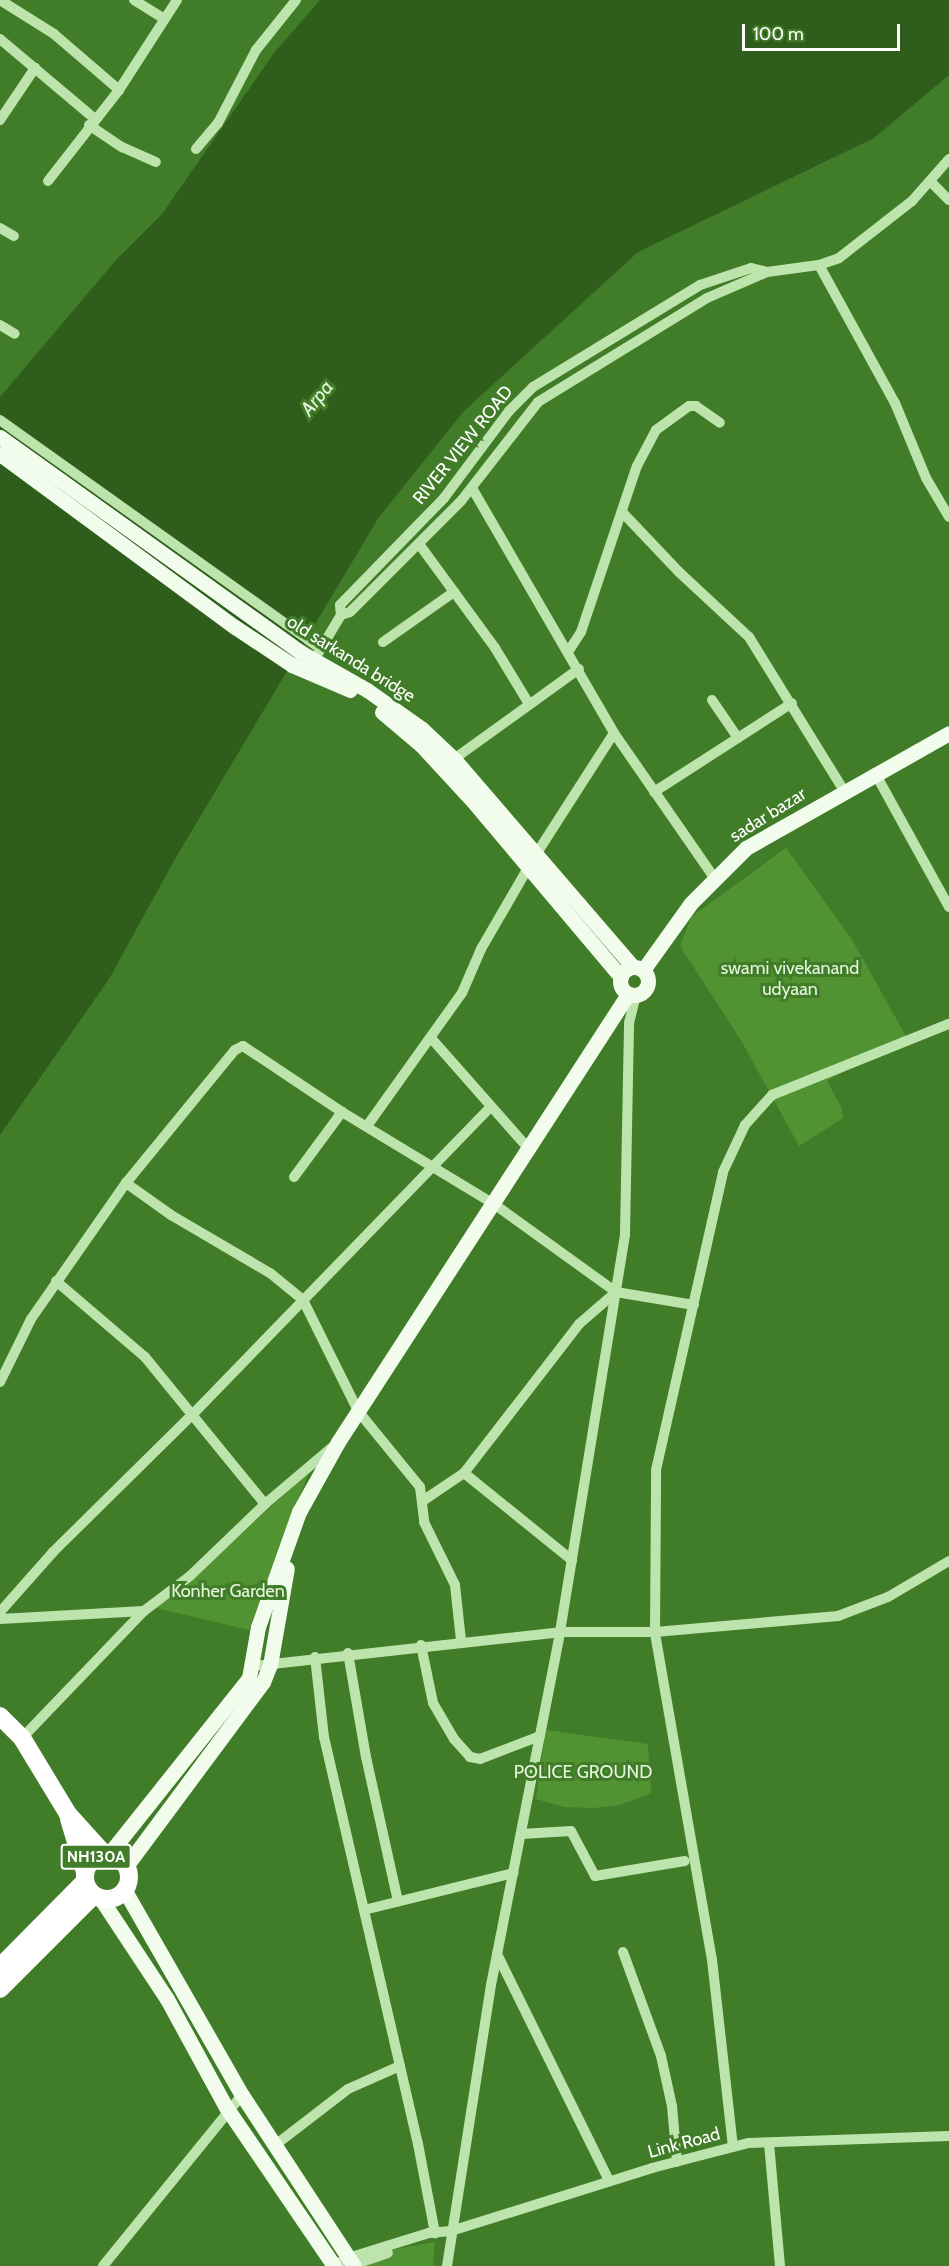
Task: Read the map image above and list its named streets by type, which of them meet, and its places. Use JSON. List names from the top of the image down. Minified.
{"streets":{"highway":["NH130A"],"main road":["old sarkanda bridge","sadar bazar"],"street":["RIVER VIEW ROAD","Link Road"]},"crossings":[["RIVER VIEW ROAD","old sarkanda bridge"],["old sarkanda bridge","sadar bazar"]],"water":["Arpa"],"parks":["swami vivekanand udyaan","Konher Garden","POLICE GROUND"],"scale_bar":"100 m"}
